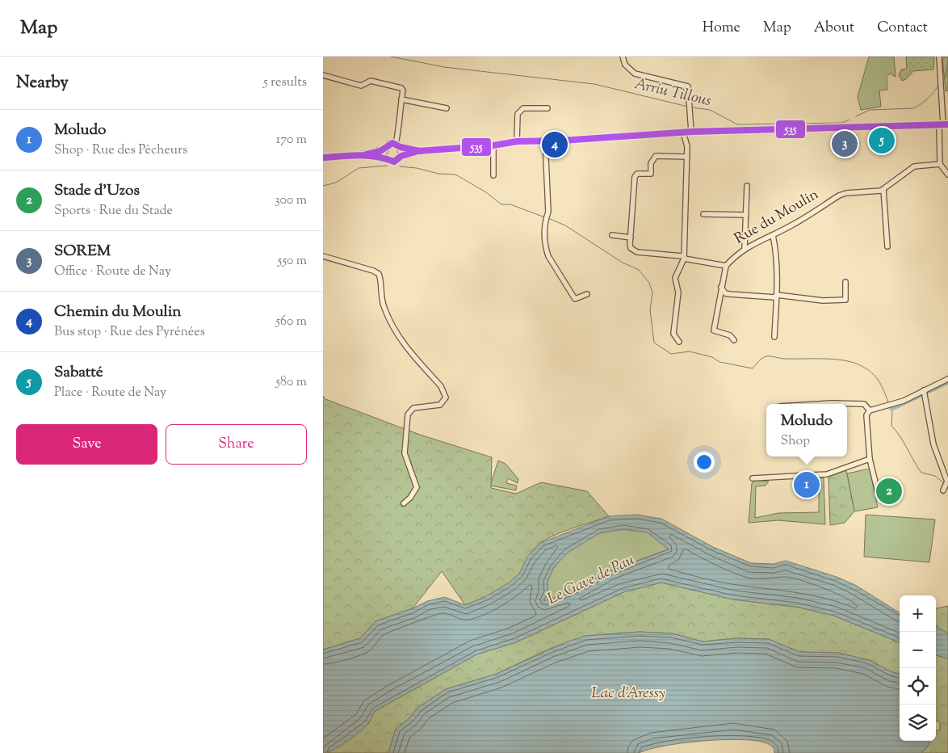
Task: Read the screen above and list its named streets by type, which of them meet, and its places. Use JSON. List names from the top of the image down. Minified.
{"streets":{"street":["Rue du Moulin"]},"water":["Arriu Tillous","Le Gave de Pau","Lac d'Aressy"],"lines":["transit line 535"],"page":{"header":"Map","nav":["Home","Map","About","Contact"],"heading":["Nearby","5 results"],"list":[{"mark":"1","name":"Moludo","note":"Shop · Rue des Pêcheurs","value":"170 m"},{"mark":"2","name":"Stade d'Uzos","note":"Sports · Rue du Stade","value":"300 m"},{"mark":"3","name":"SOREM","note":"Office · Route de Nay","value":"550 m"},{"mark":"4","name":"Chemin du Moulin","note":"Bus stop · Rue des Pyrénées","value":"560 m"},{"mark":"5","name":"Sabatté","note":"Place · Route de Nay","value":"580 m"}],"pins":["5","3","4","1","2"],"popup":["Moludo","Shop"],"buttons":["Save","Share"],"map_buttons":["+","−"]}}
